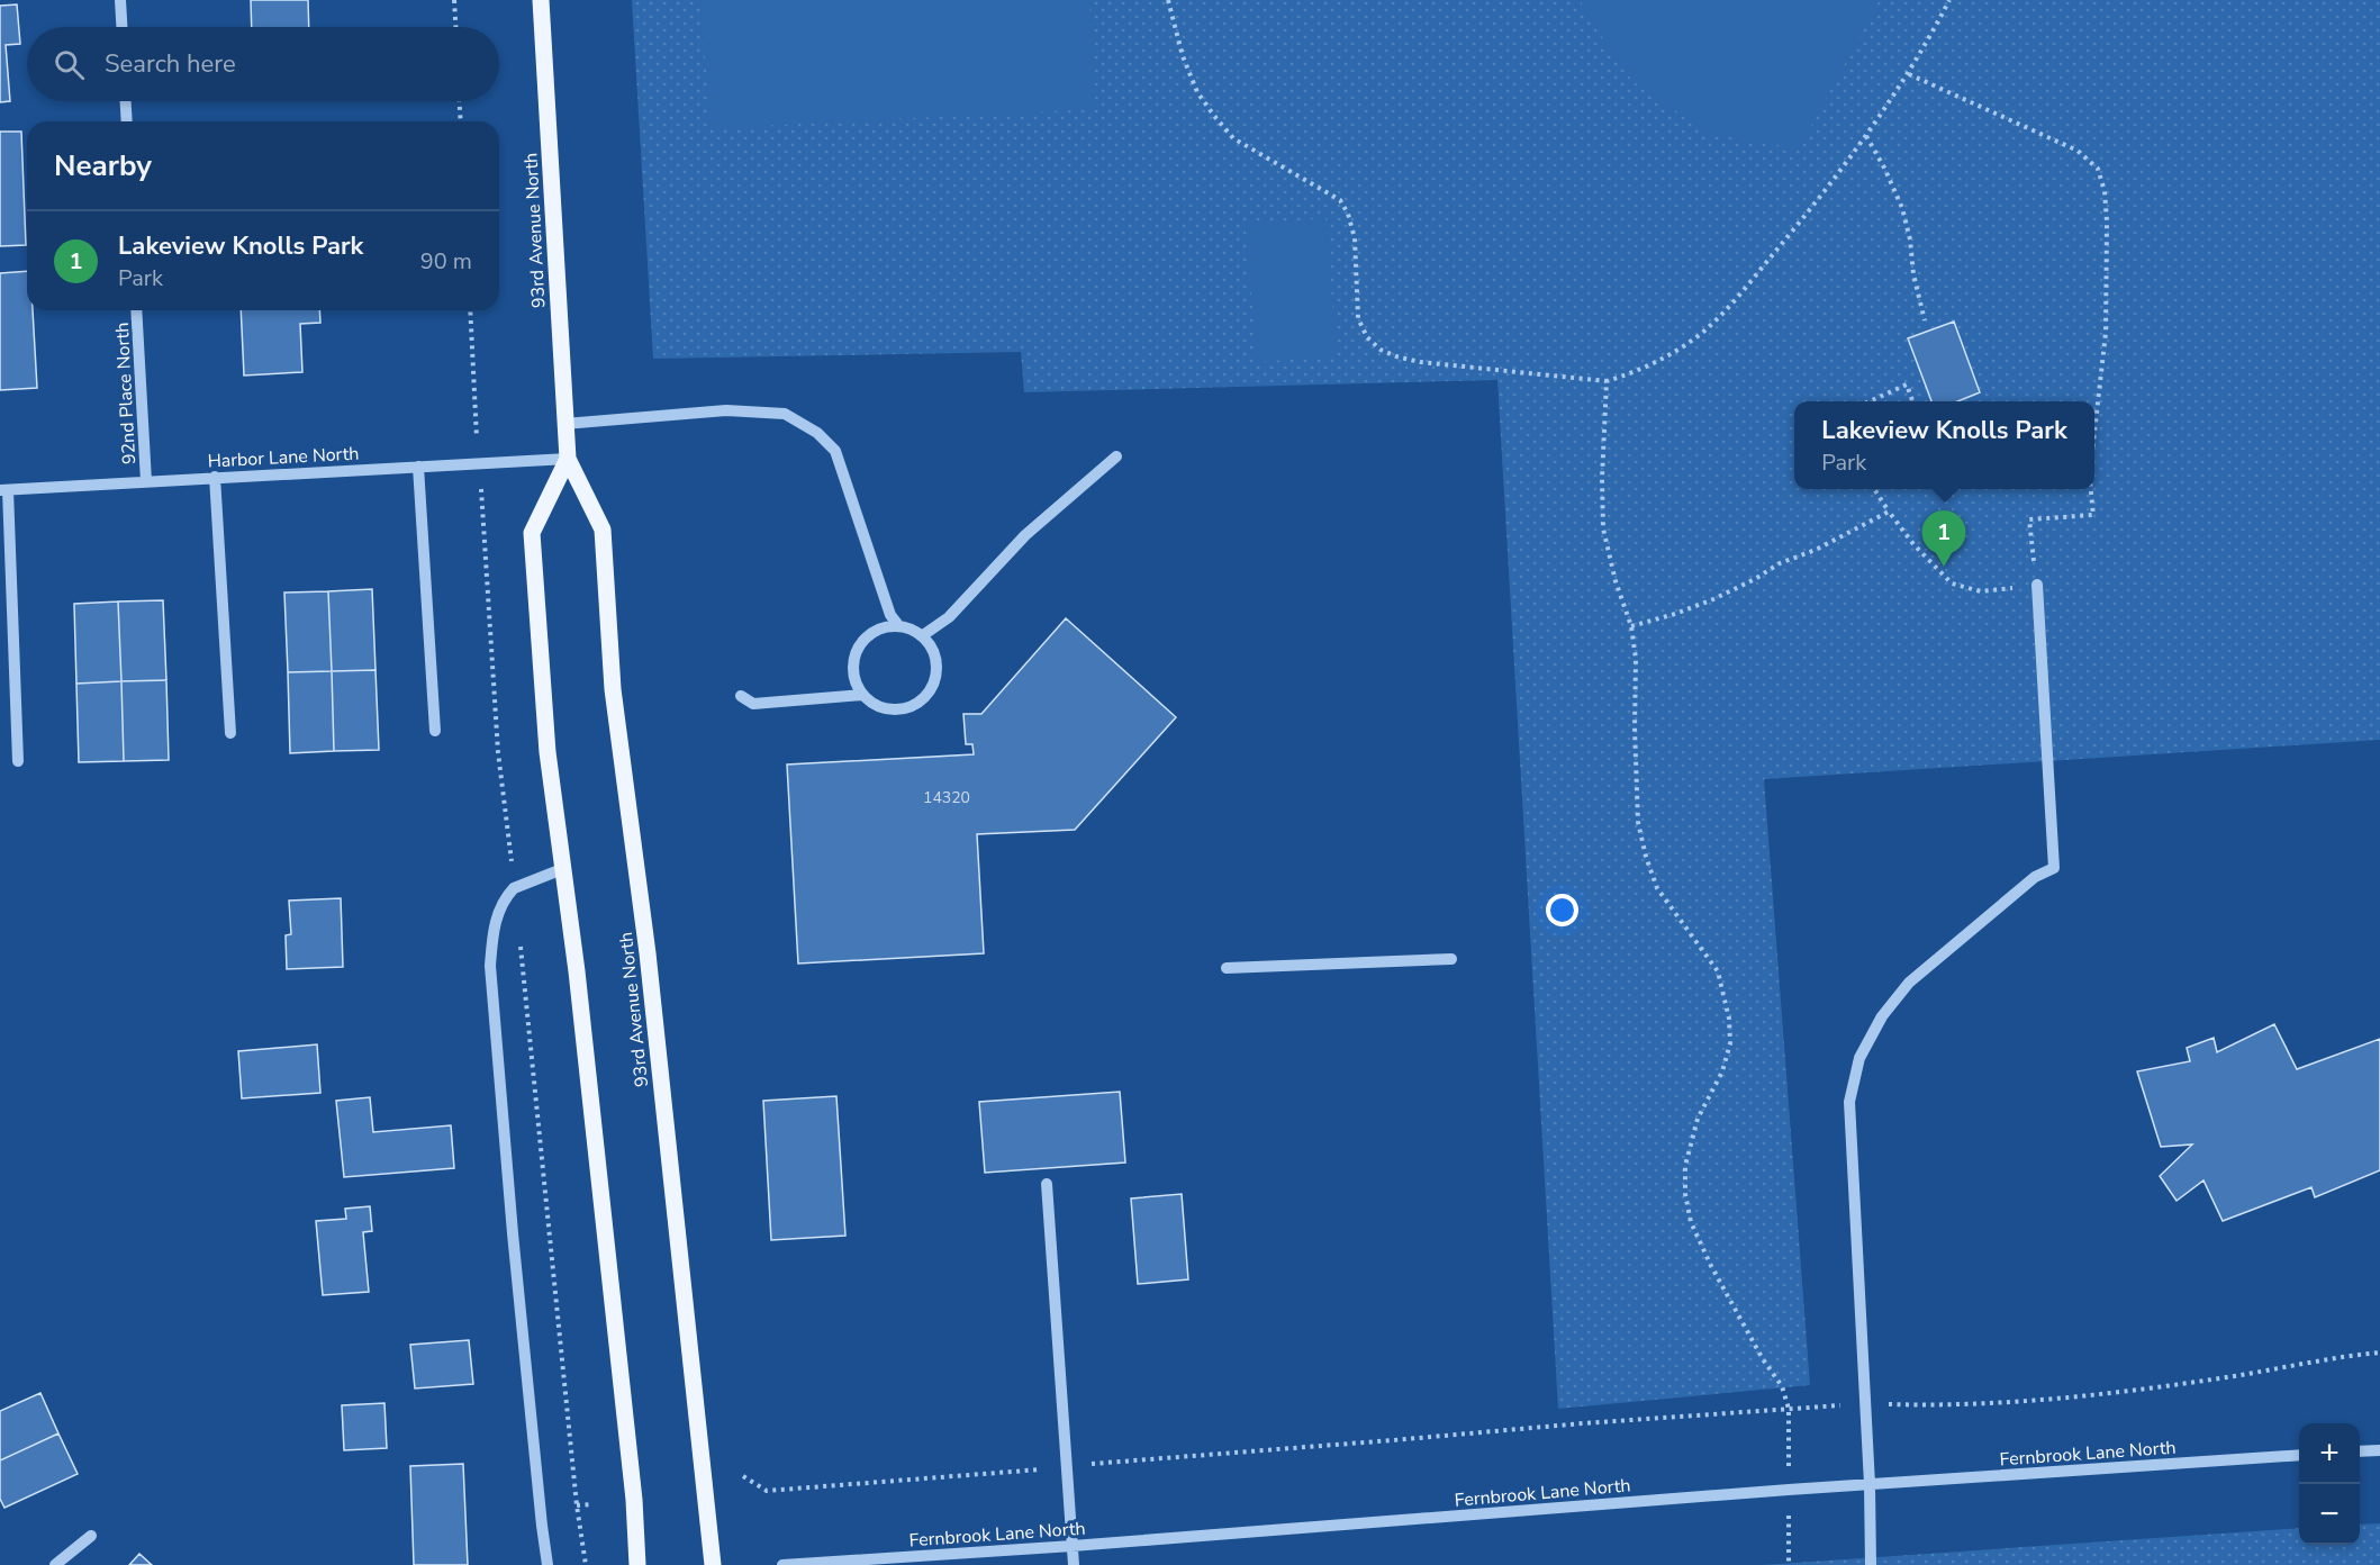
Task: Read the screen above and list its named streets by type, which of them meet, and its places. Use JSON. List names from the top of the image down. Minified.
{"streets":{"main road":["93rd Avenue North"],"street":["92nd Place North","Harbor Lane North","Fernbrook Lane North"]},"crossings":[["93rd Avenue North","Harbor Lane North"],["92nd Place North","Harbor Lane North"]],"house_numbers":["14320"],"page":{"search":"Search here","heading":"Nearby","list":[{"mark":"1","name":"Lakeview Knolls Park","note":"Park","value":"90 m"}],"popup":["Lakeview Knolls Park","Park"],"pins":"1","map_buttons":["+","−"]}}
